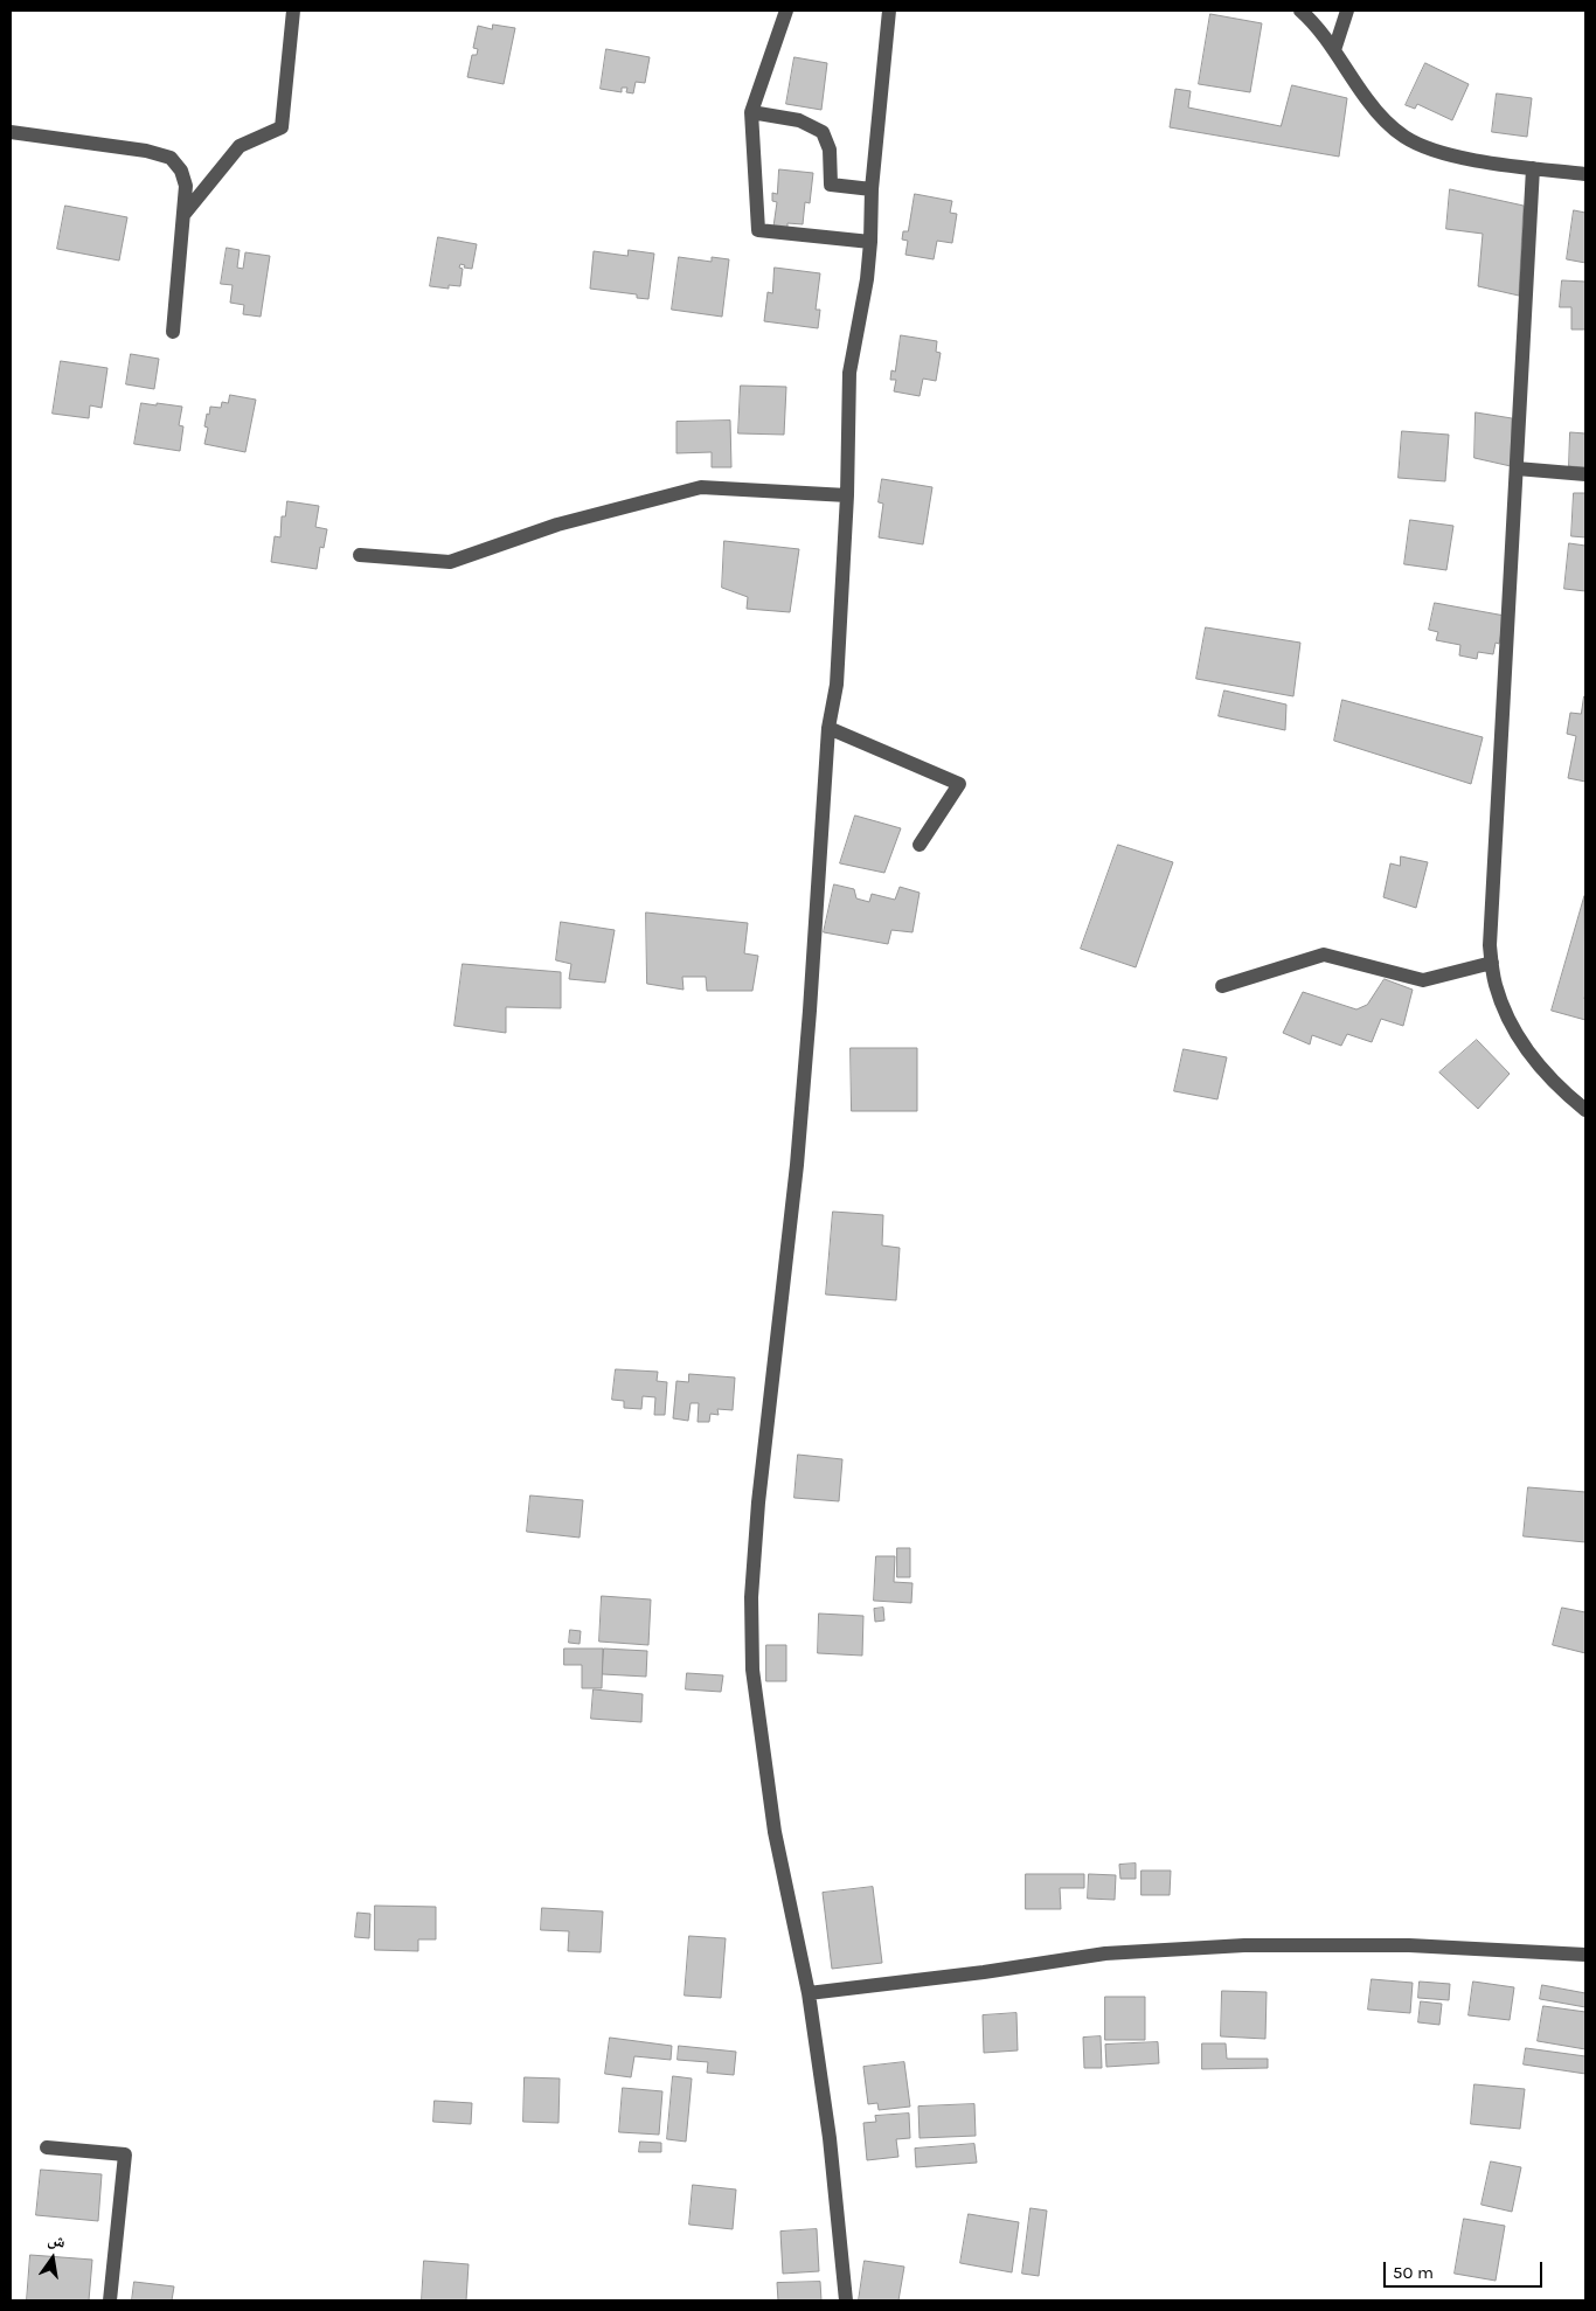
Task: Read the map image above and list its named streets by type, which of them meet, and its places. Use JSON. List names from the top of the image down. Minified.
{"scale_bar":"50 m","north":"top"}
